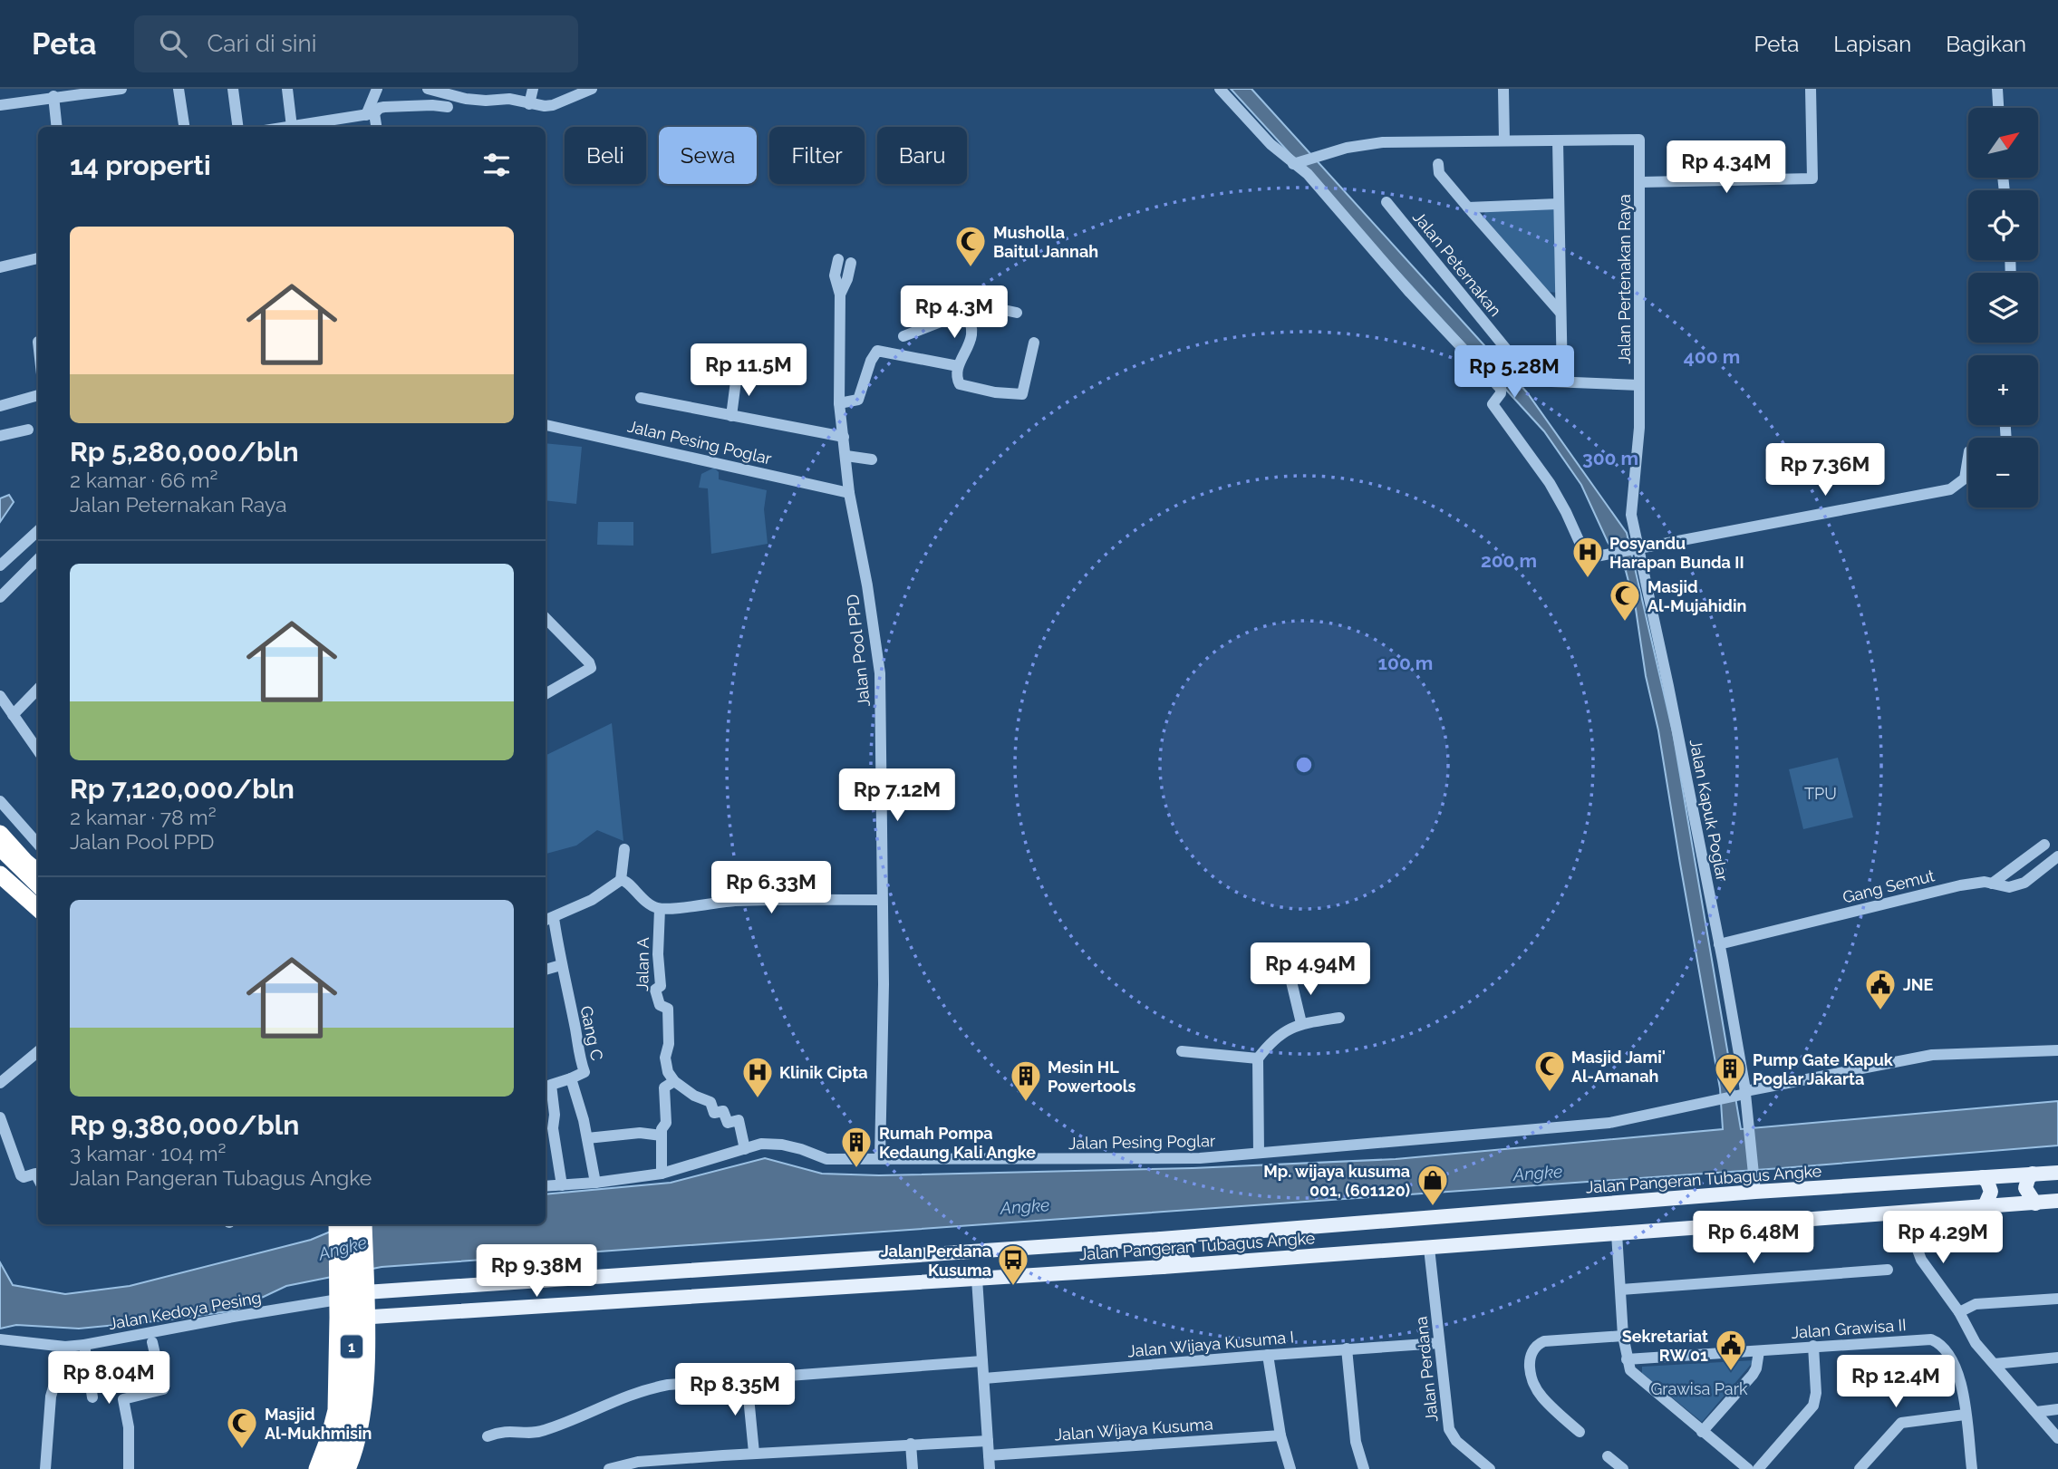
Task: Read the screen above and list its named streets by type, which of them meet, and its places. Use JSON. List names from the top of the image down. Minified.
{"streets":{"highway":["1"],"main road":["Jalan Pangeran Tubagus Angke"],"street":["Jalan Peternakan","Jalan Pertenakan Raya","Jalan Pesing Poglar","Jalan Pool PPD","Jalan Kapuk Poglar","Gang Semut","Jalan A","Gang C","Jalan Kedoya Pesing","Jalan Grawisa II","Jalan Wijaya Kusuma I","Jalan Perdana","Jalan Wijaya Kusuma"]},"crossings":[["Jalan Pertenakan Raya","Jalan Kapuk Poglar"],["Jalan Pesing Poglar","Jalan Pool PPD"],["Jalan Pesing Poglar","Jalan Kapuk Poglar"],["Jalan Pesing Poglar","Gang C"],["Jalan Kapuk Poglar","Gang Semut"],["Jalan Kapuk Poglar","Jalan Pangeran Tubagus Angke"],["Jalan Pangeran Tubagus Angke","1"],["Jalan Pangeran Tubagus Angke","Jalan Perdana"],["Jalan Kedoya Pesing","1"],["Jalan Wijaya Kusuma I","Jalan Perdana"]],"water":["Angke"],"parks":["TPU","Grawisa Park"],"places":{"mosque":["Musholla Baitul Jannah","Masjid Al-Mujahidin","Masjid Jami' Al-Amanah","Masjid Al-Mukhmisin"],"hospital":["Posyandu Harapan Bunda II","Klinik Cipta"],"public building":["JNE","Sekretariat RW 01"],"building":["Pump Gate Kapuk Poglar Jakarta","Mesin HL Powertools","Rumah Pompa Kedaung Kali Angke"],"shop":["Mp. wijaya kusuma 001, (601120)"],"bus stop":["Jalan Perdana Kusuma"]},"north":"top right","page":{"header":"Peta","search":"Cari di sini","nav":["Peta","Lapisan","Bagikan"],"map_buttons":["+","−"],"chip":["Beli","Sewa","Filter","Baru"],"heading":"14 properti","price":["Rp 4.34M","Rp 4.3M","Rp 11.5M","Rp 5.28M","Rp 7.36M","Rp 7.12M","Rp 6.33M","Rp 4.94M","Rp 6.48M","Rp 4.29M","Rp 9.38M","Rp 8.04M","Rp 12.4M","Rp 8.35M"],"list":[{"name":"Rp 5,280,000/bln","note":"2 kamar · 66 m² · Jalan Peternakan Raya"},{"name":"Rp 7,120,000/bln","note":"2 kamar · 78 m² · Jalan Pool PPD"},{"name":"Rp 9,380,000/bln","note":"3 kamar · 104 m² · Jalan Pangeran Tubagus Angke"}]},"rings":["400 m","300 m","200 m","100 m"]}
